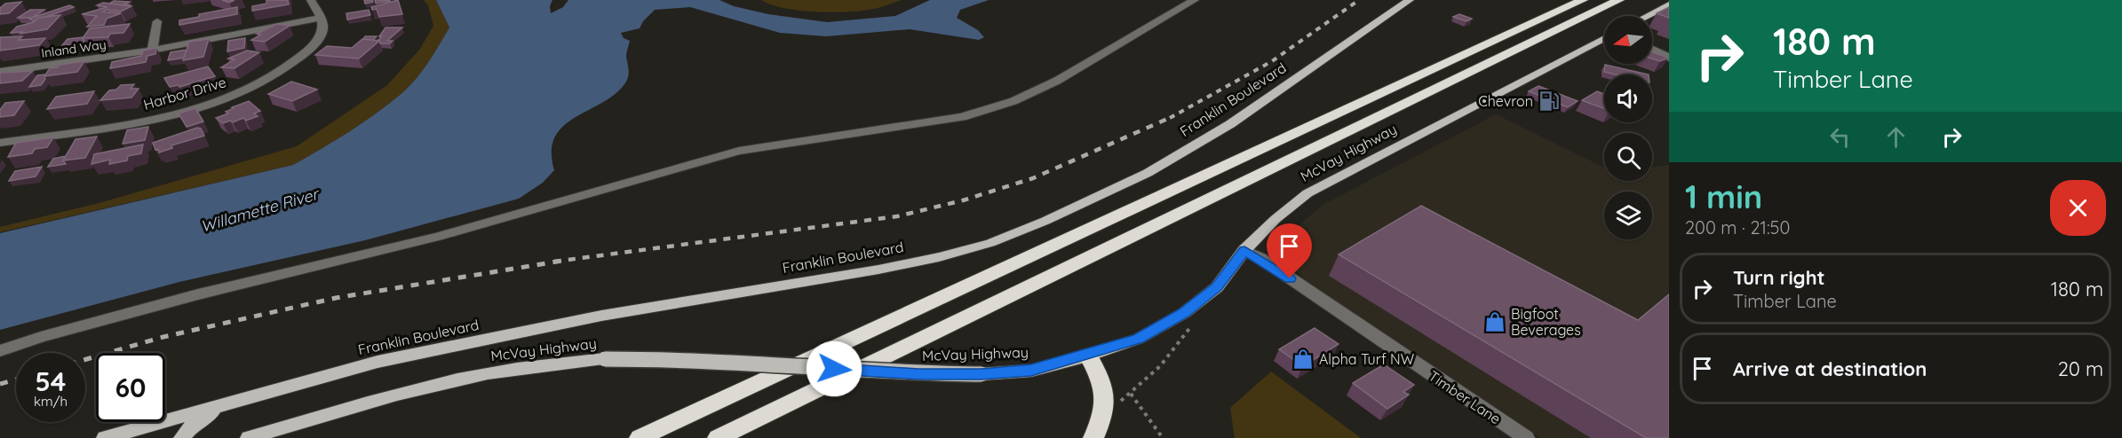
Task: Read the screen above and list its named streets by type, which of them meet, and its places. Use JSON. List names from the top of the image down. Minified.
{"streets":{"main road":["Franklin Boulevard","McVay Highway"],"street":["Inland Way","Harbor Drive","Timber Lane"]},"crossings":[["Inland Way","Harbor Drive"],["McVay Highway","Timber Lane"]],"water":["Willamette River"],"places":{"fuel station":["Chevron"],"shop":["Bigfoot Beverages","Alpha Turf NW"]},"north":"left","page":{"turn":["180 m","Timber Lane"],"heading":["1 min","200 m · 21:50"],"list":[{"name":"Turn right","note":"Timber Lane","value":"180 m"},{"name":"Arrive at destination","value":"20 m"}],"speed":"54 km/h","limit":"60"}}
